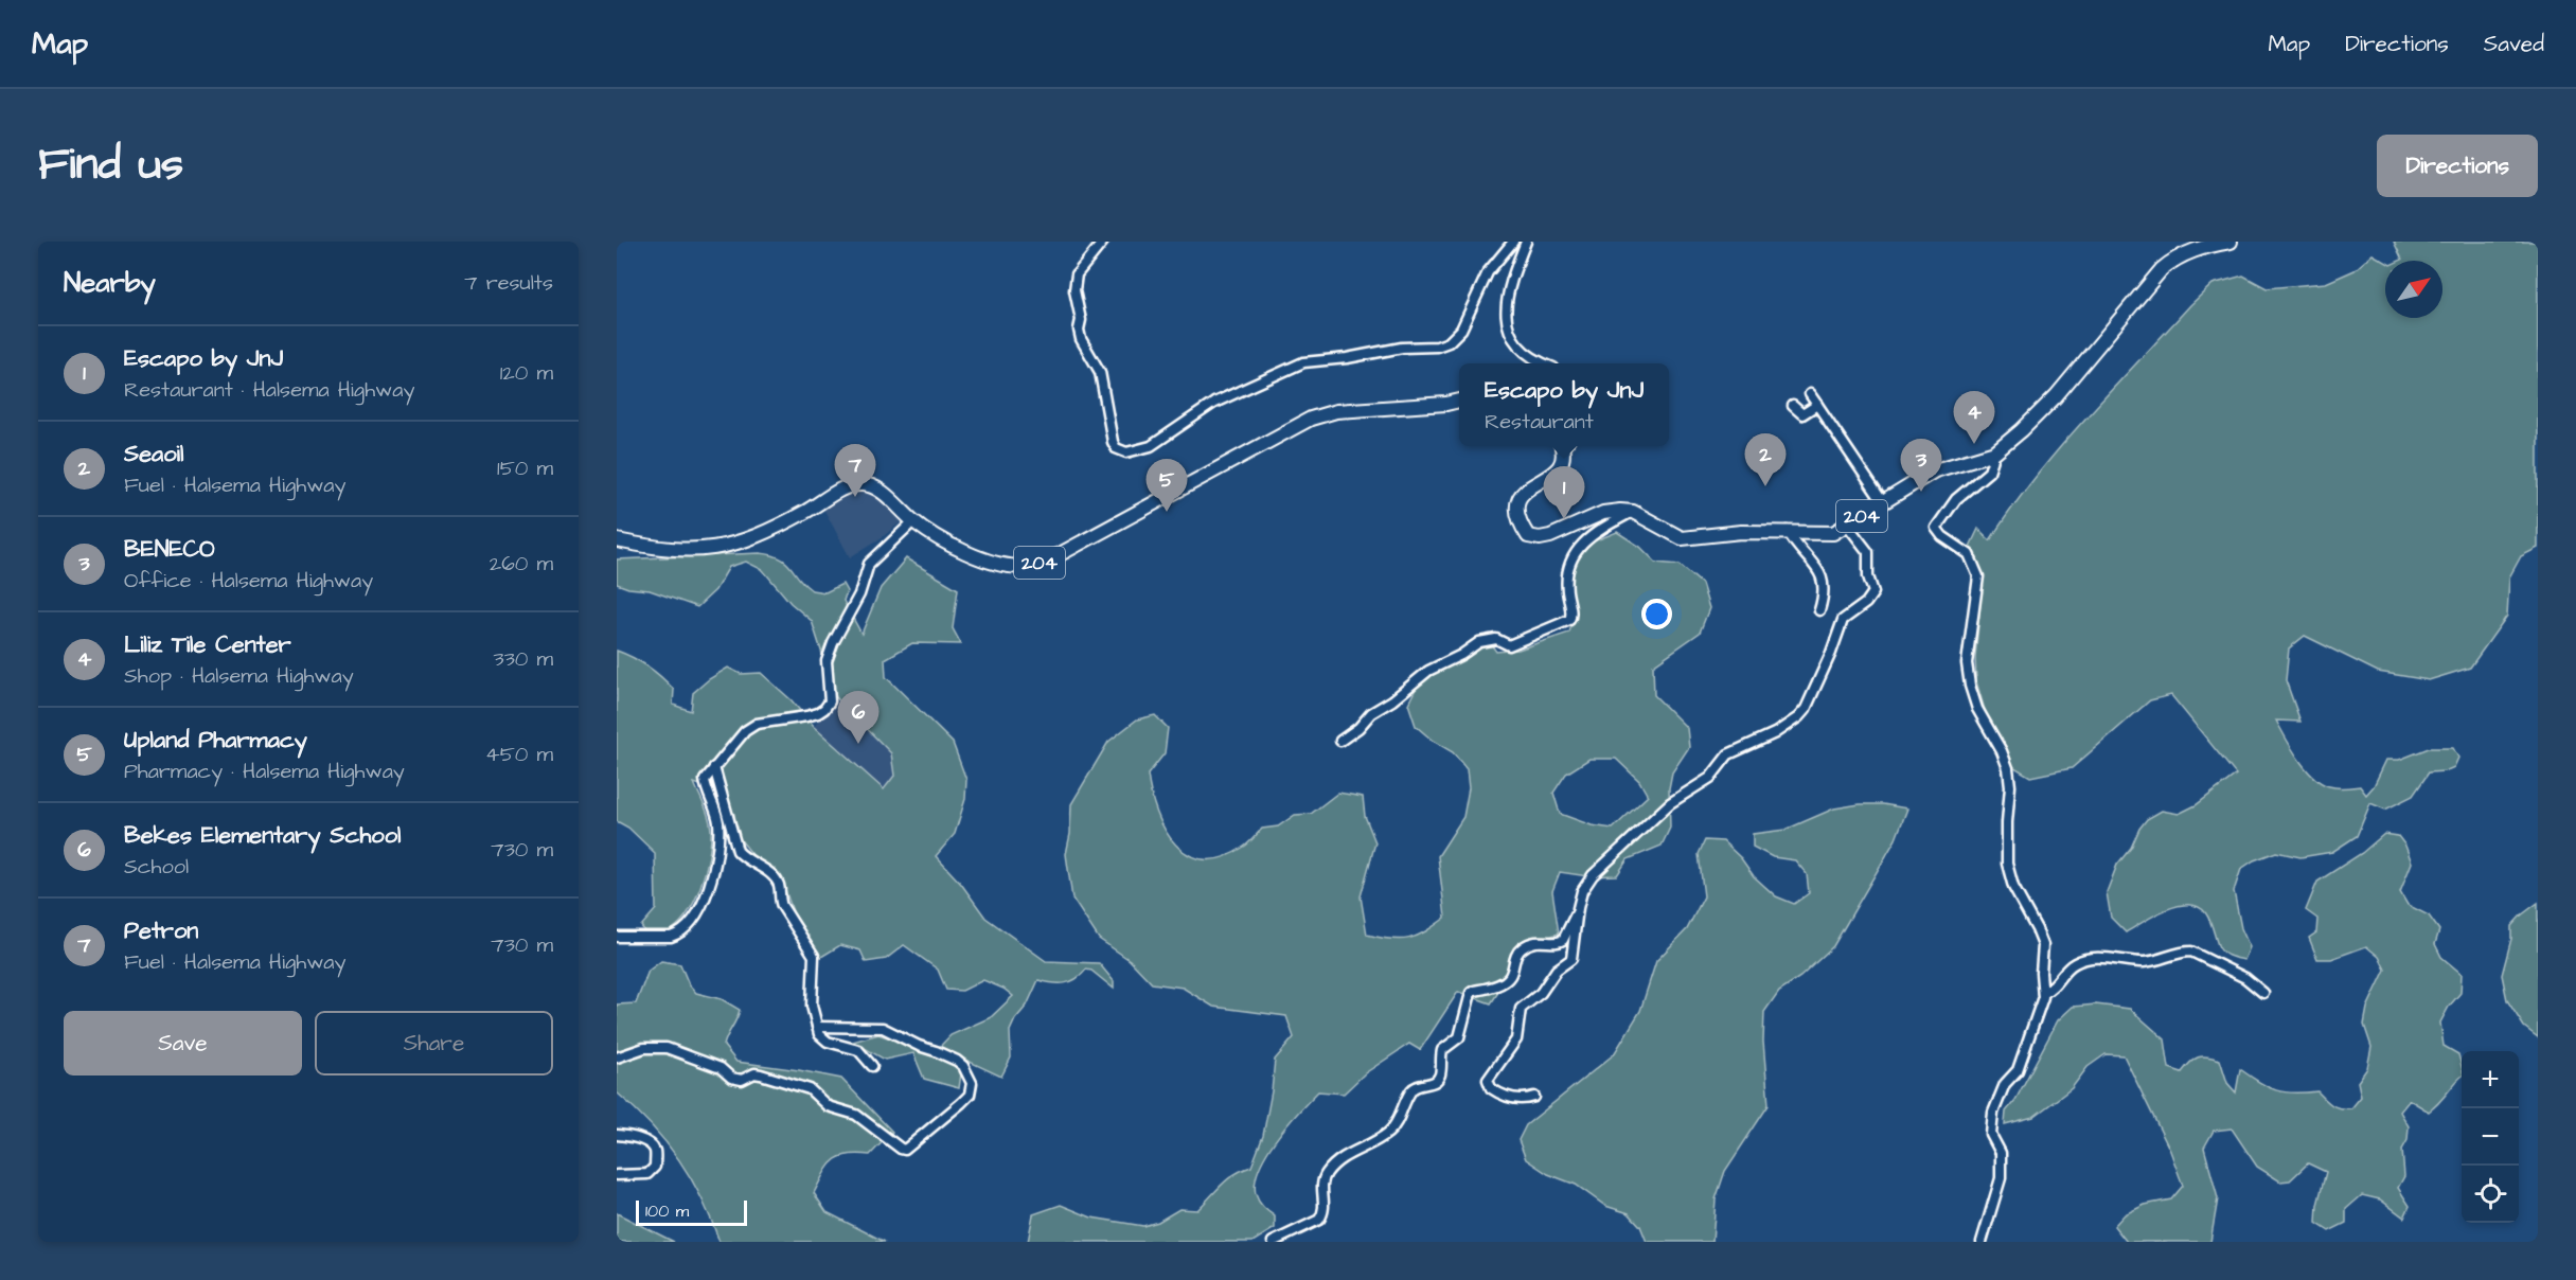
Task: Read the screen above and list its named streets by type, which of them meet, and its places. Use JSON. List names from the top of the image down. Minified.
{"streets":{"highway":["204"]},"scale_bar":"100 m","north":"top right","page":{"header":"Map","nav":["Map","Directions","Saved"],"title":"Find us","buttons":["Directions",["Save","Share"]],"heading":["Nearby","7 results"],"list":[{"mark":"1","name":"Escapo by JnJ","note":"Restaurant · Halsema Highway","value":"120 m"},{"mark":"2","name":"Seaoil","note":"Fuel · Halsema Highway","value":"150 m"},{"mark":"3","name":"BENECO","note":"Office · Halsema Highway","value":"260 m"},{"mark":"4","name":"Liliz Tile Center","note":"Shop · Halsema Highway","value":"330 m"},{"mark":"5","name":"Upland Pharmacy","note":"Pharmacy · Halsema Highway","value":"450 m"},{"mark":"6","name":"Bekes Elementary School","note":"School","value":"730 m"},{"mark":"7","name":"Petron","note":"Fuel · Halsema Highway","value":"730 m"}],"popup":["Escapo by JnJ","Restaurant"],"pins":["4","2","3","7","5","1","6"],"map_buttons":["+","−"],"scale":"100 m"}}
